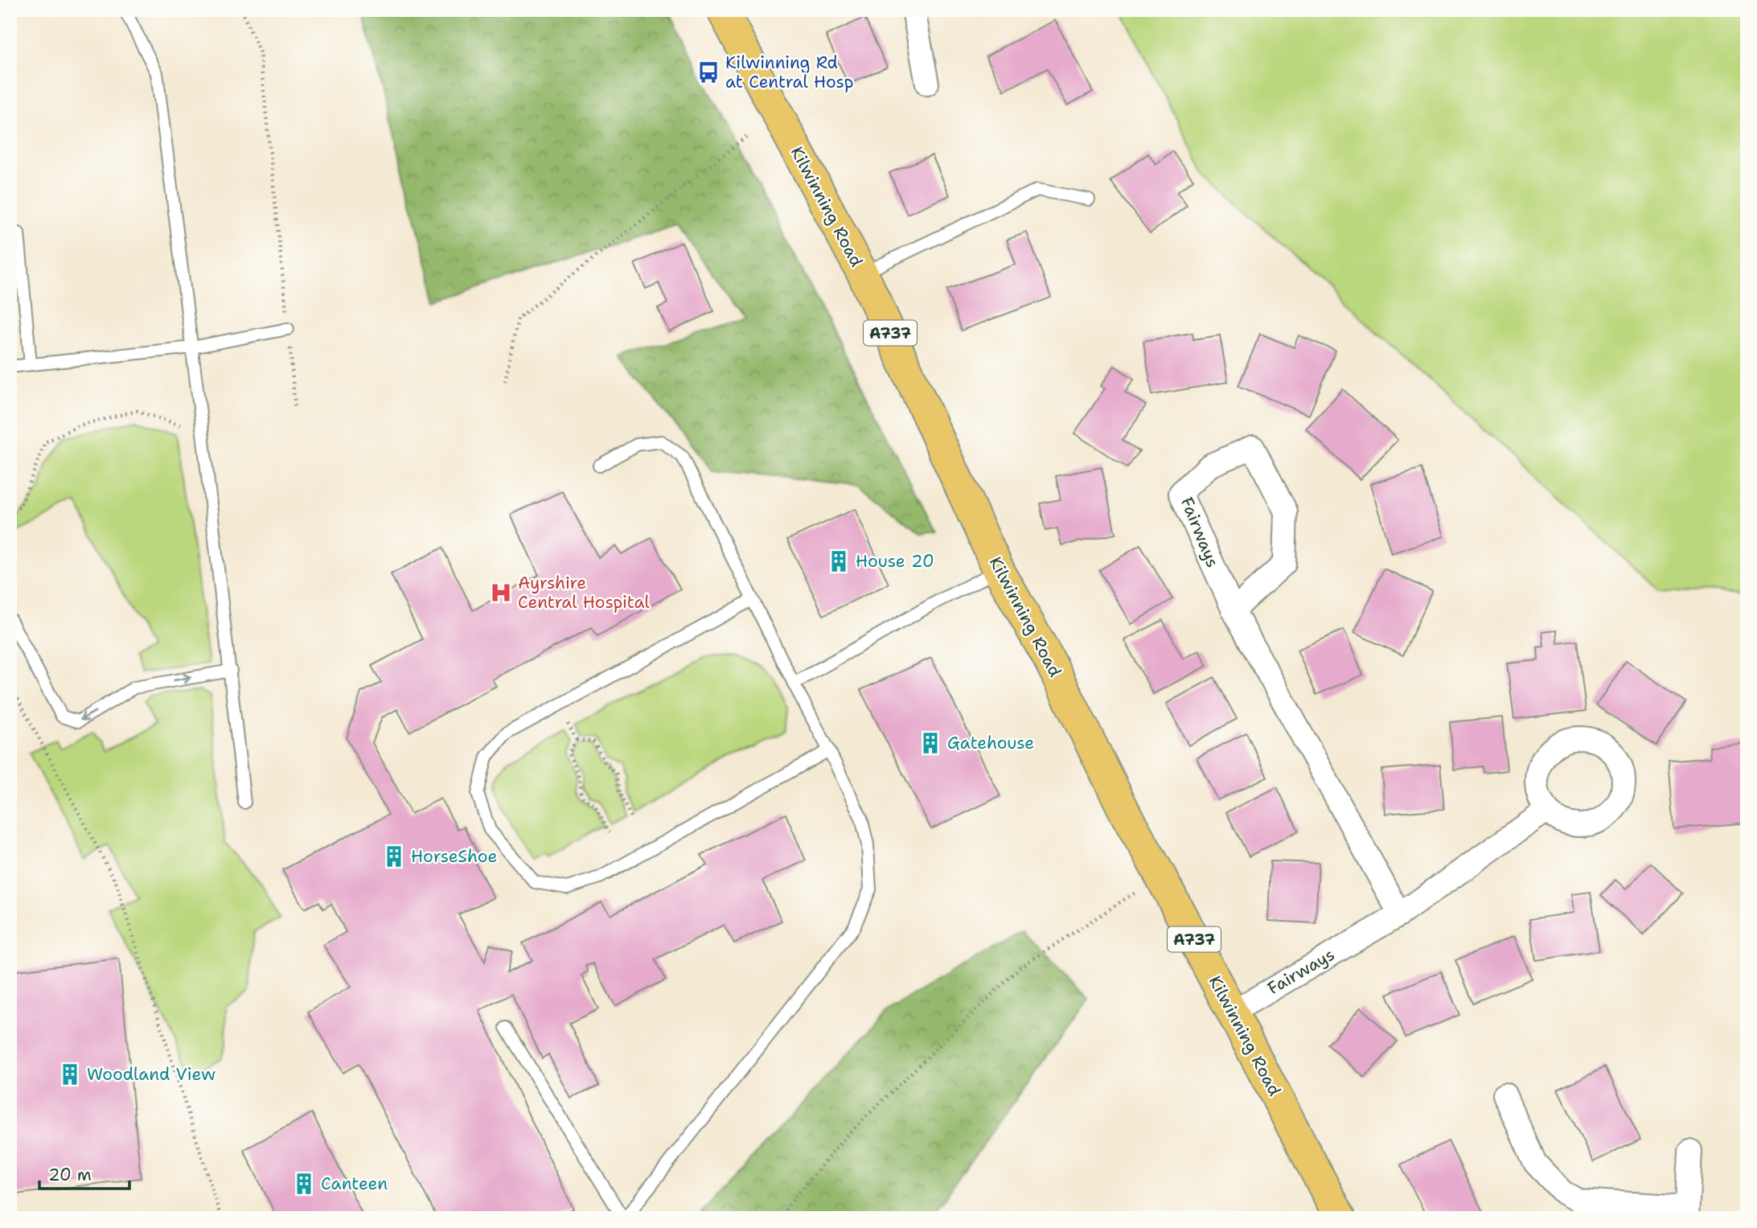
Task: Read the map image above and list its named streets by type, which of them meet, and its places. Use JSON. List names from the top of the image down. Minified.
{"streets":{"main road":["Kilwinning Road","A737"],"street":["Fairways"]},"crossings":[["Kilwinning Road","Fairways"]],"places":{"bus stop":["Kilwinning Rd at Central Hosp"],"building":["House 20","Gatehouse","HorseShoe","Woodland View","Canteen"],"hospital":["Ayrshire Central Hospital"]},"scale_bar":"20 m"}
